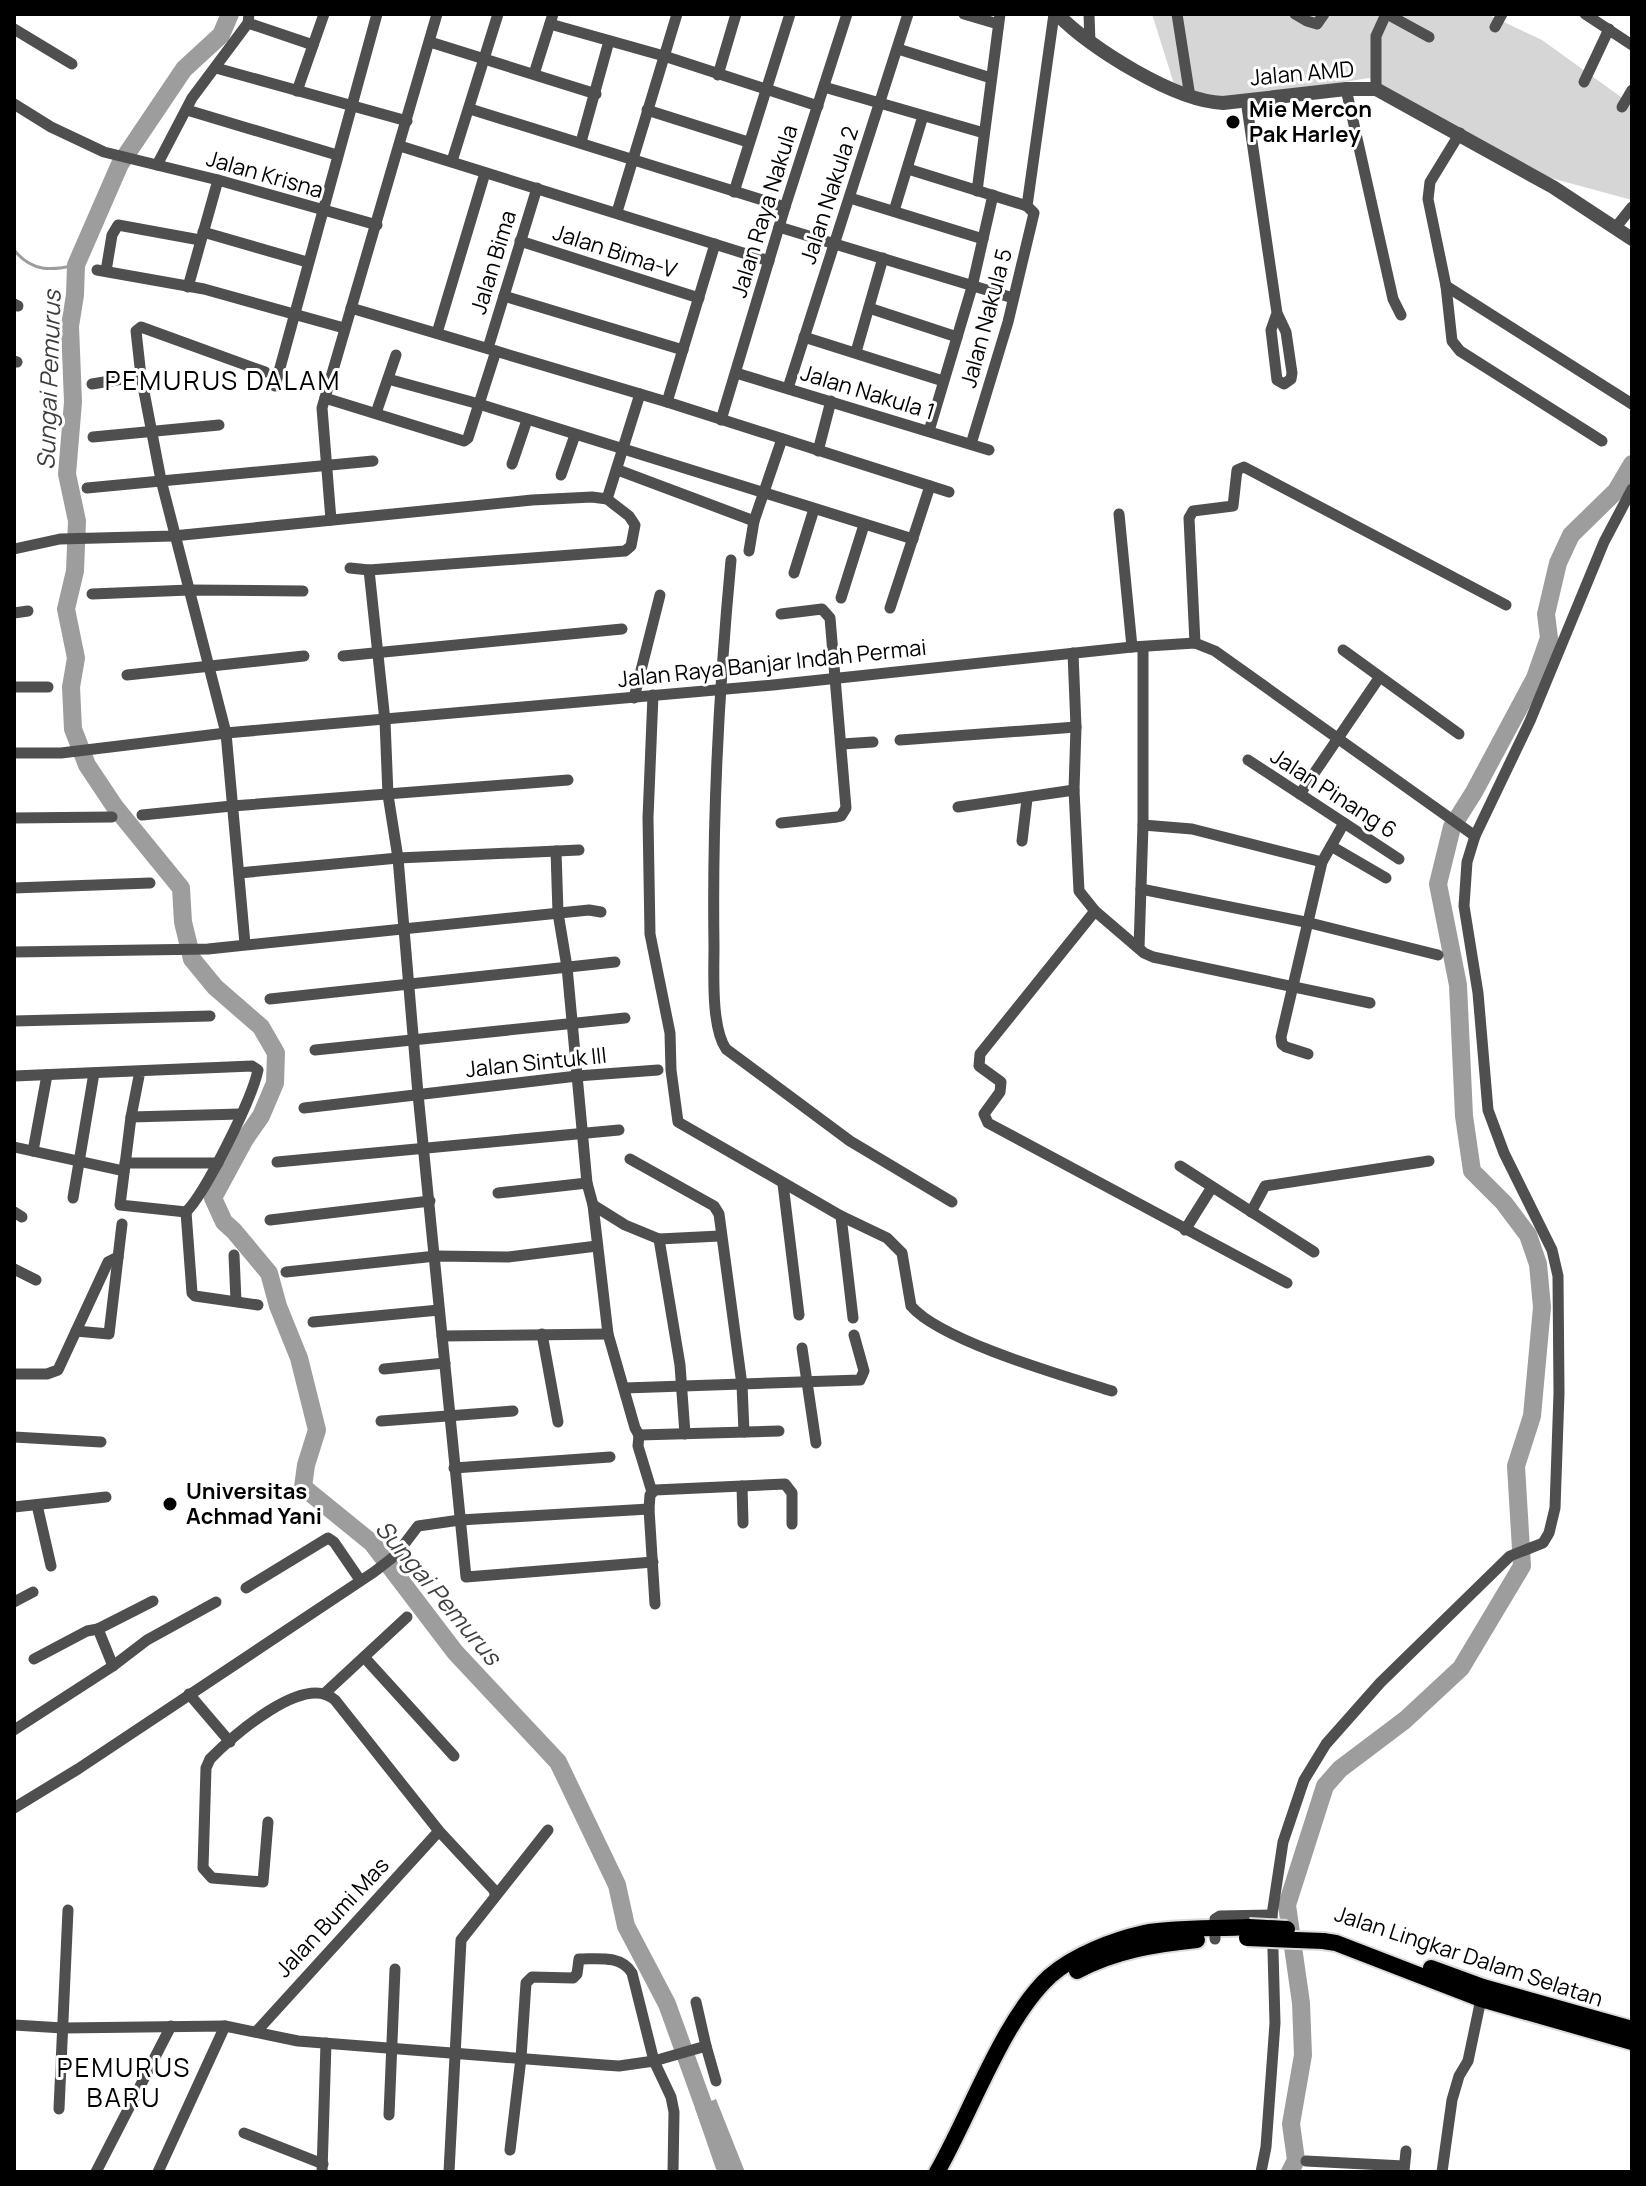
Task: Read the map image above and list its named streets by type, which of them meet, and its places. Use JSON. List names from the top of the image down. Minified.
{"streets":{"main road":["Jalan Lingkar Dalam Selatan"],"street":["Jalan AMD","Jalan Krisna","Jalan Nakula 2","Jalan Raya Nakula","Jalan Bima-V","Jalan Bima","Jalan Nakula 5","Jalan Nakula 1","Jalan Raya Banjar Indah Permai","Jalan Pinang 6","Jalan Sintuk III","Jalan Bumi Mas"]},"crossings":[["Jalan Nakula 2","Jalan Nakula 1"],["Jalan Raya Nakula","Jalan Nakula 1"],["Jalan Bima-V","Jalan Bima"],["Jalan Nakula 5","Jalan Nakula 1"]],"districts":["PEMURUS DALAM","PEMURUS BARU"],"water":["Sungai Pemurus"],"places":["Mie Mercon Pak Harley","Universitas Achmad Yani"]}
